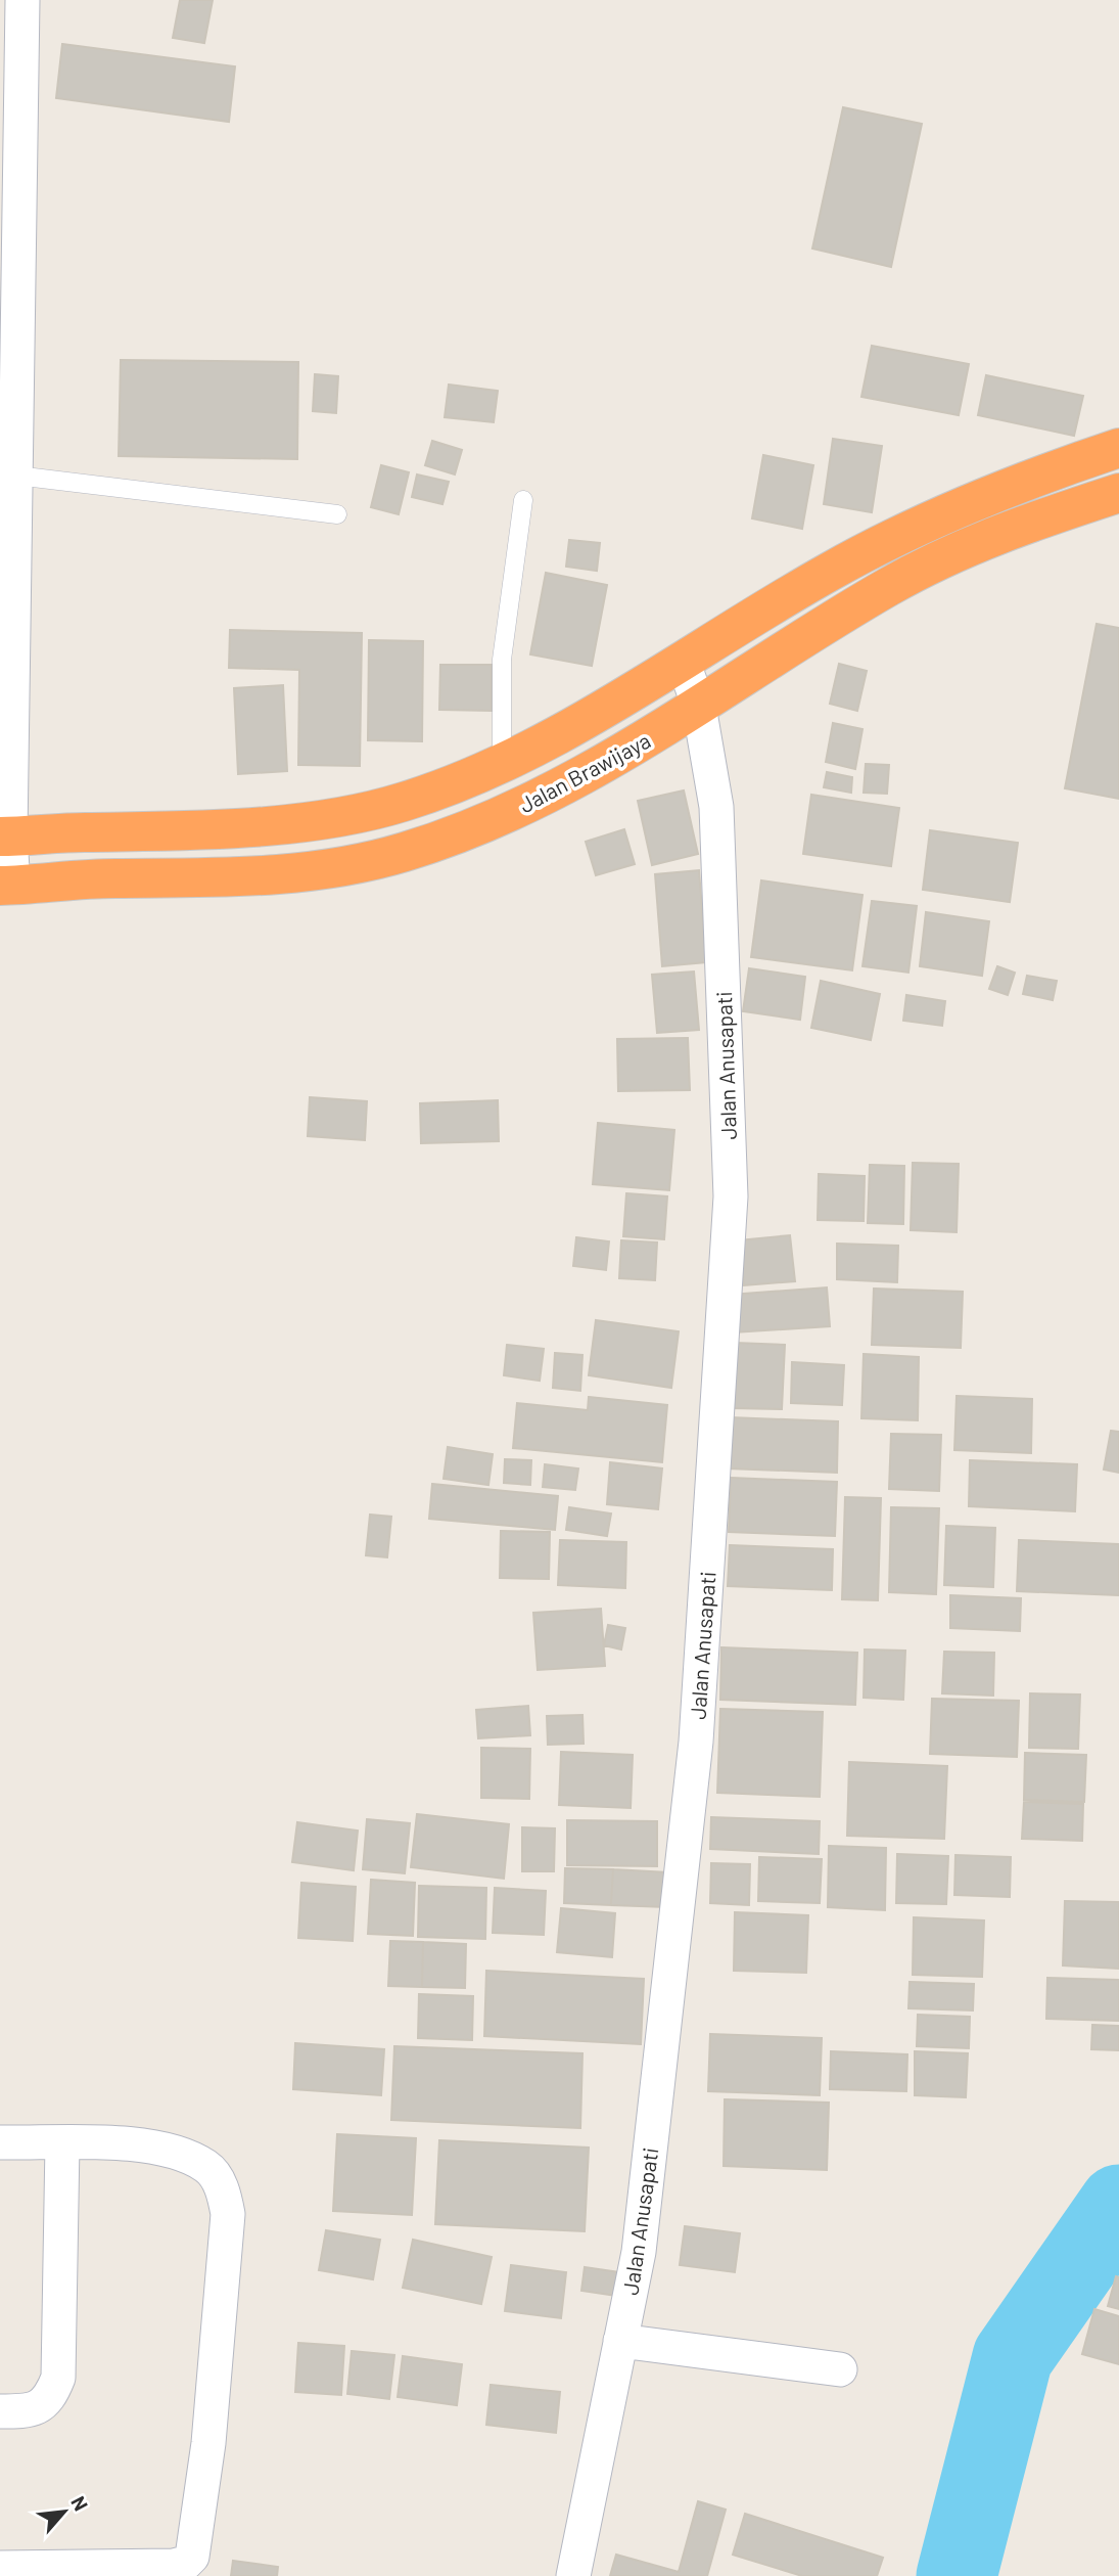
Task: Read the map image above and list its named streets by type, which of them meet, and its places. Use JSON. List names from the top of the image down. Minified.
{"streets":{"highway":["Jalan Brawijaya"],"street":["Jalan Anusapati"]},"crossings":[["Jalan Brawijaya","Jalan Anusapati"]],"north":"top right"}
